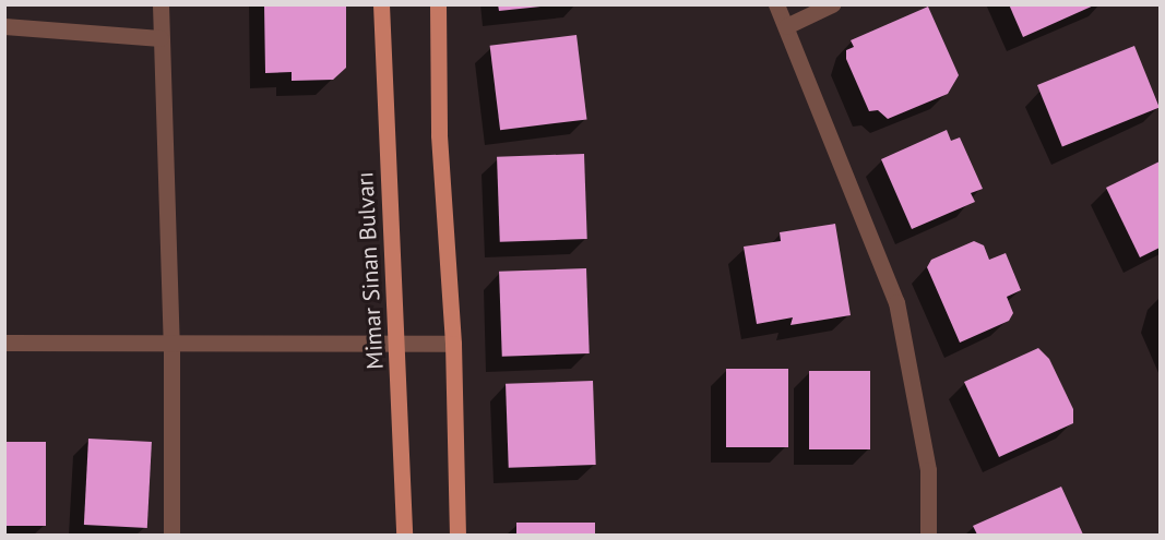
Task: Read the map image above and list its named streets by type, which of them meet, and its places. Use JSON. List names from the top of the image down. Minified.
{"streets":{"main road":["Mimar Sinan Bulvarı"]}}
